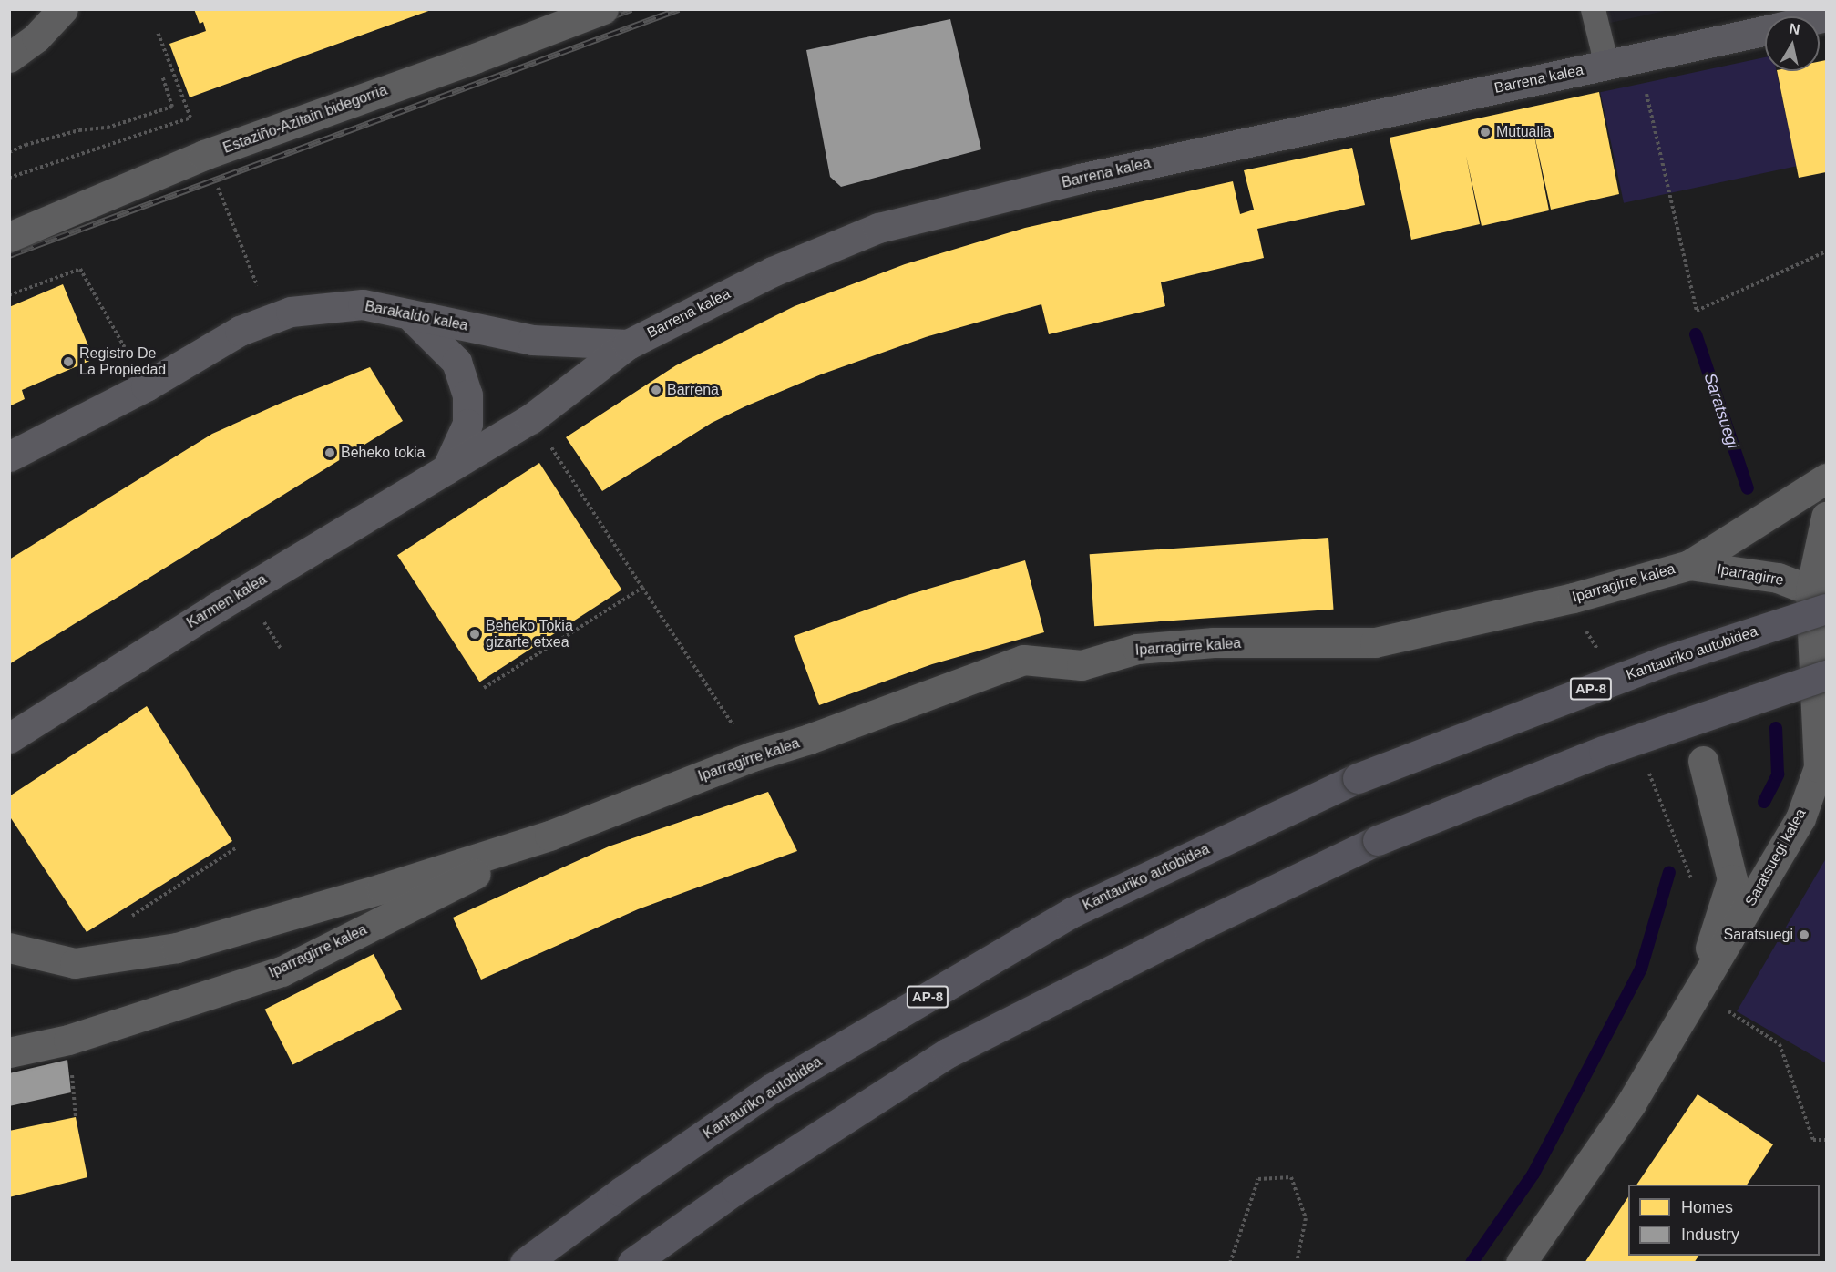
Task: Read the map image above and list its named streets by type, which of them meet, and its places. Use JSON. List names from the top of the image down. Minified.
{"streets":{"highway":["Kantauriko autobidea","AP-8"],"street":["Barrena kalea","Estaziño-Azitain bidegorria","Barakaldo kalea","Iparragirre","Iparragirre kalea","Karmen kalea","Saratsuegi kalea"]},"crossings":[["Barrena kalea","Barakaldo kalea"],["Barrena kalea","Karmen kalea"],["Barakaldo kalea","Karmen kalea"],["Iparragirre","Iparragirre kalea"],["Iparragirre","Kantauriko autobidea"],["Iparragirre","Saratsuegi kalea"],["Kantauriko autobidea","Saratsuegi kalea"]],"water":["Saratsuegi"],"places":["Mutualia","Registro De La Propiedad","Barrena","Beheko tokia","Beheko Tokia gizarte etxea","Saratsuegi"],"legend":["Homes","Industry"],"north":"top"}
